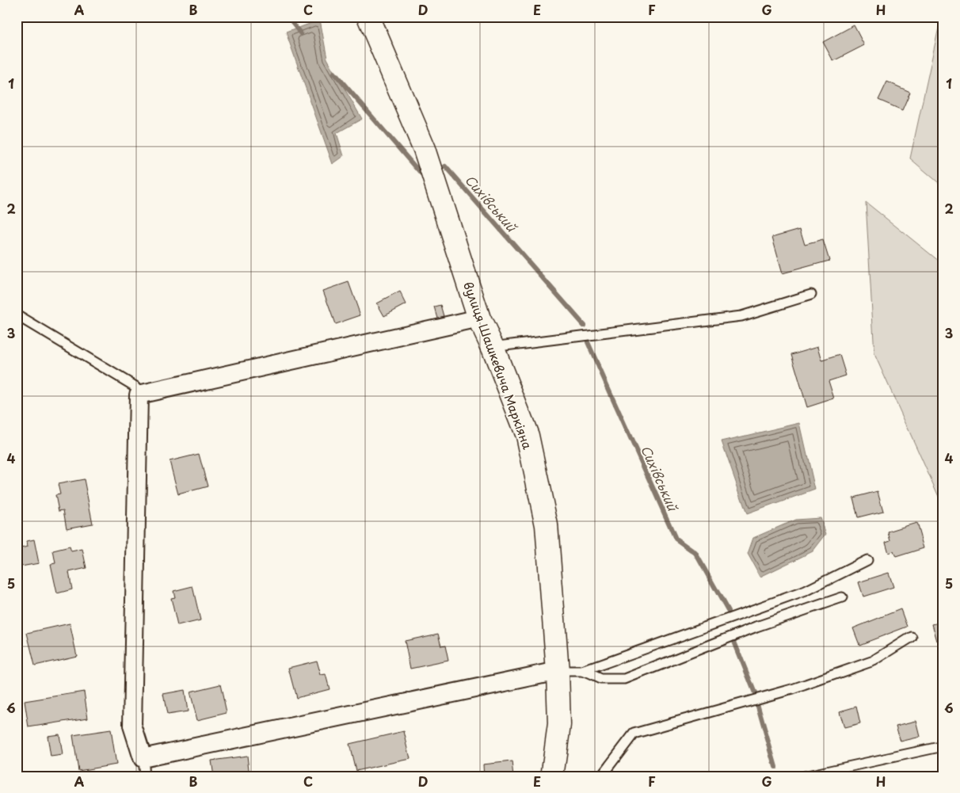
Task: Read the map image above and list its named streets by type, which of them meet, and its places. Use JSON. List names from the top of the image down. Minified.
{"streets":{"street":["вулиця Шашкевича Маркіяна"]},"water":["Сихівський"],"grid":{"columns":["A","B","C","D","E","F","G","H"],"rows":["1","2","3","4","5","6"]}}
